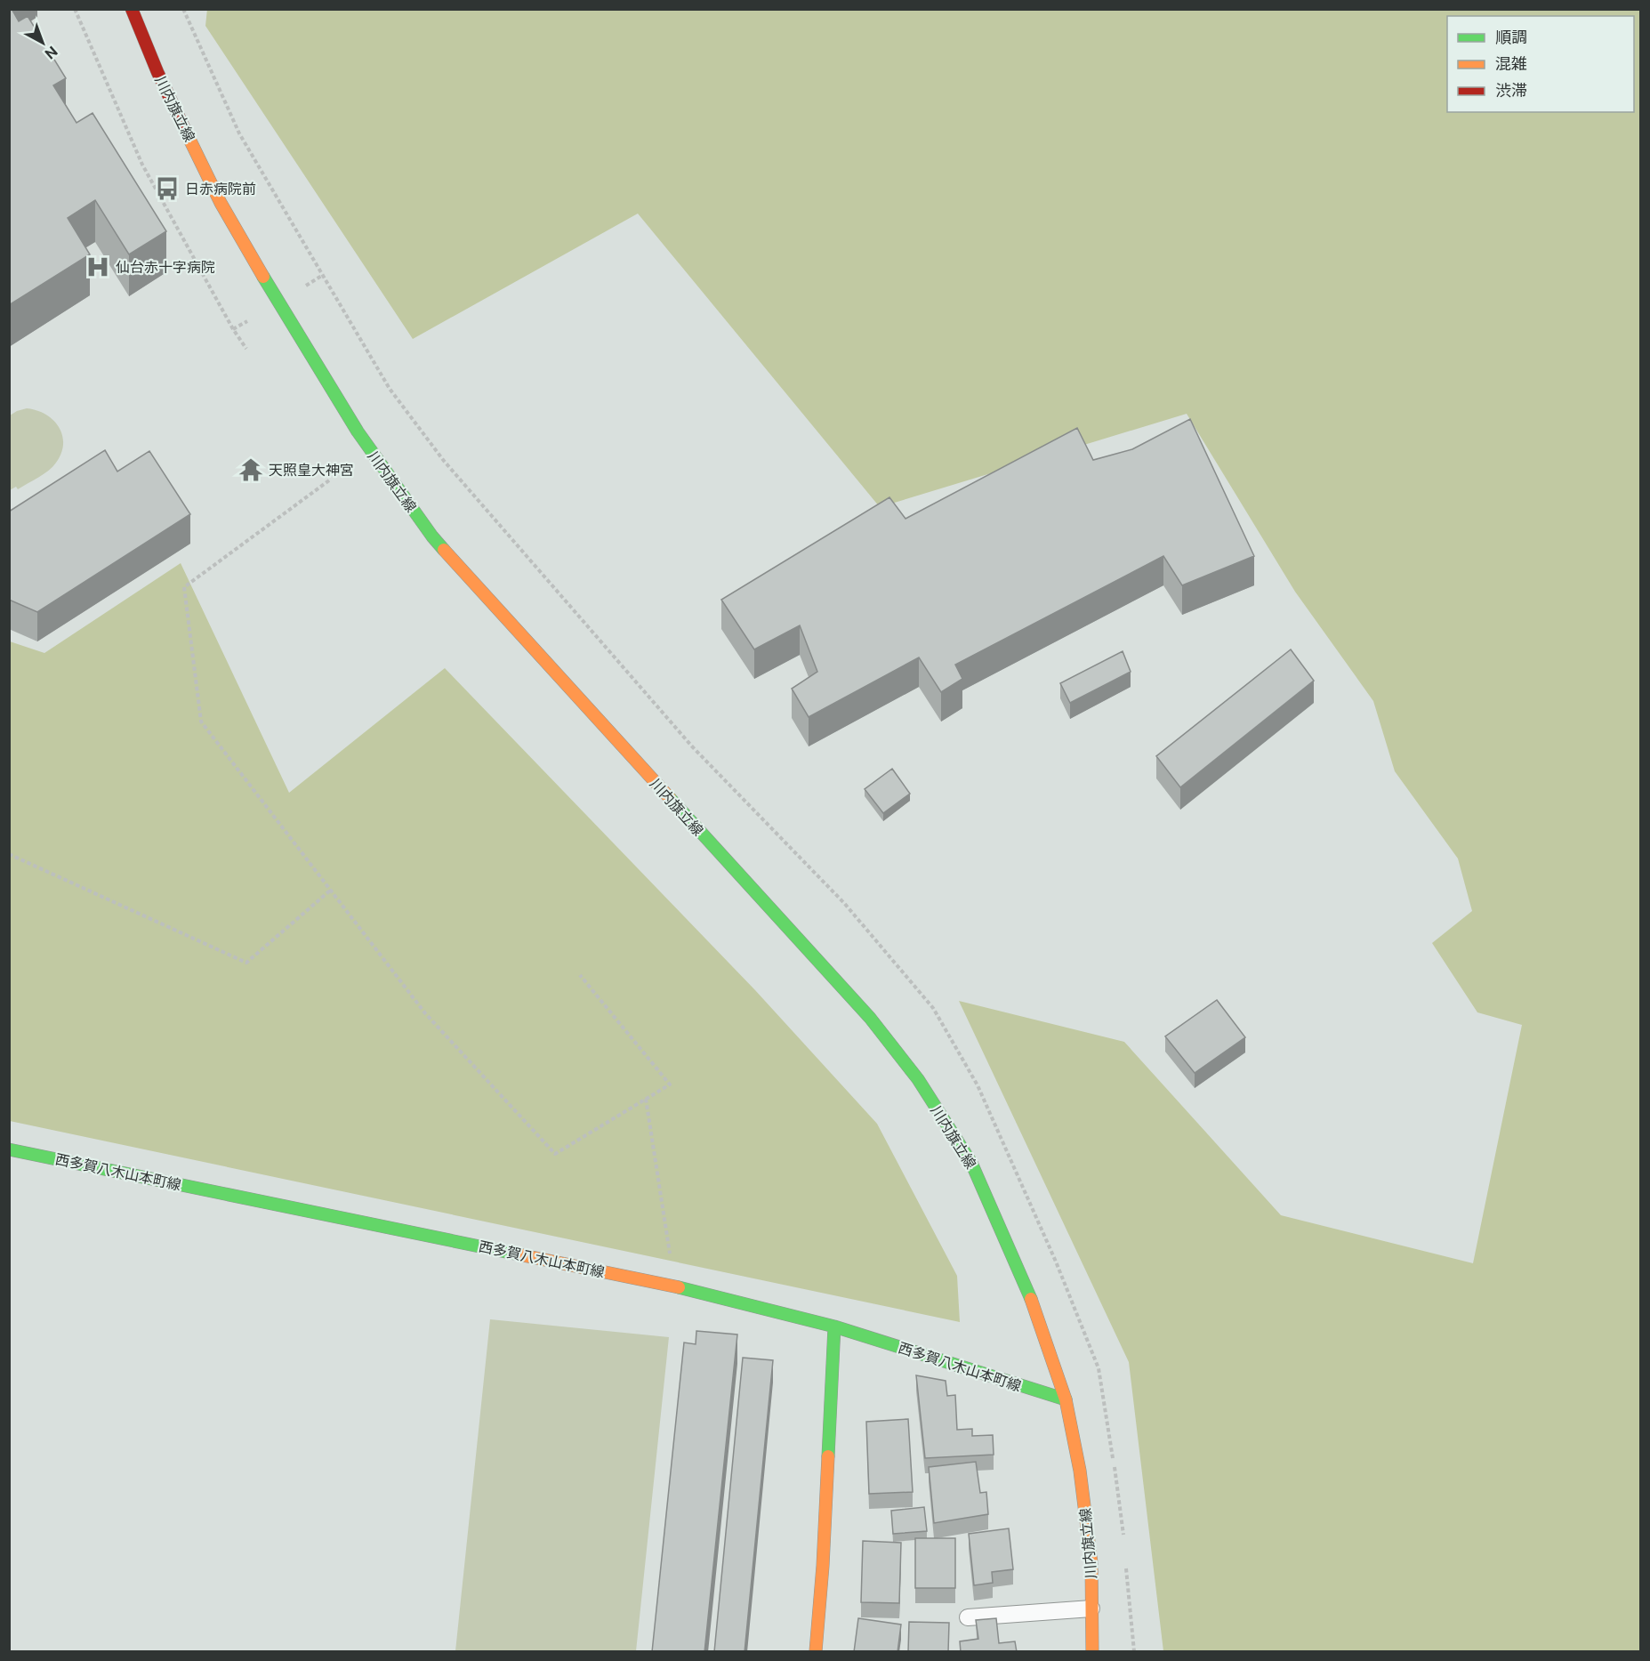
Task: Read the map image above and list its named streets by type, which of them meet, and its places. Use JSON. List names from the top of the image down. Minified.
{"streets":{"street":["川内旗立線","西多賀八木山本町線"]},"crossings":[["川内旗立線","西多賀八木山本町線"]],"places":{"bus stop":["日赤病院前"],"hospital":["仙台赤十字病院"],"temple":["天照皇大神宮"]},"legend":["順調","混雑","渋滞"],"north":"bottom right"}
